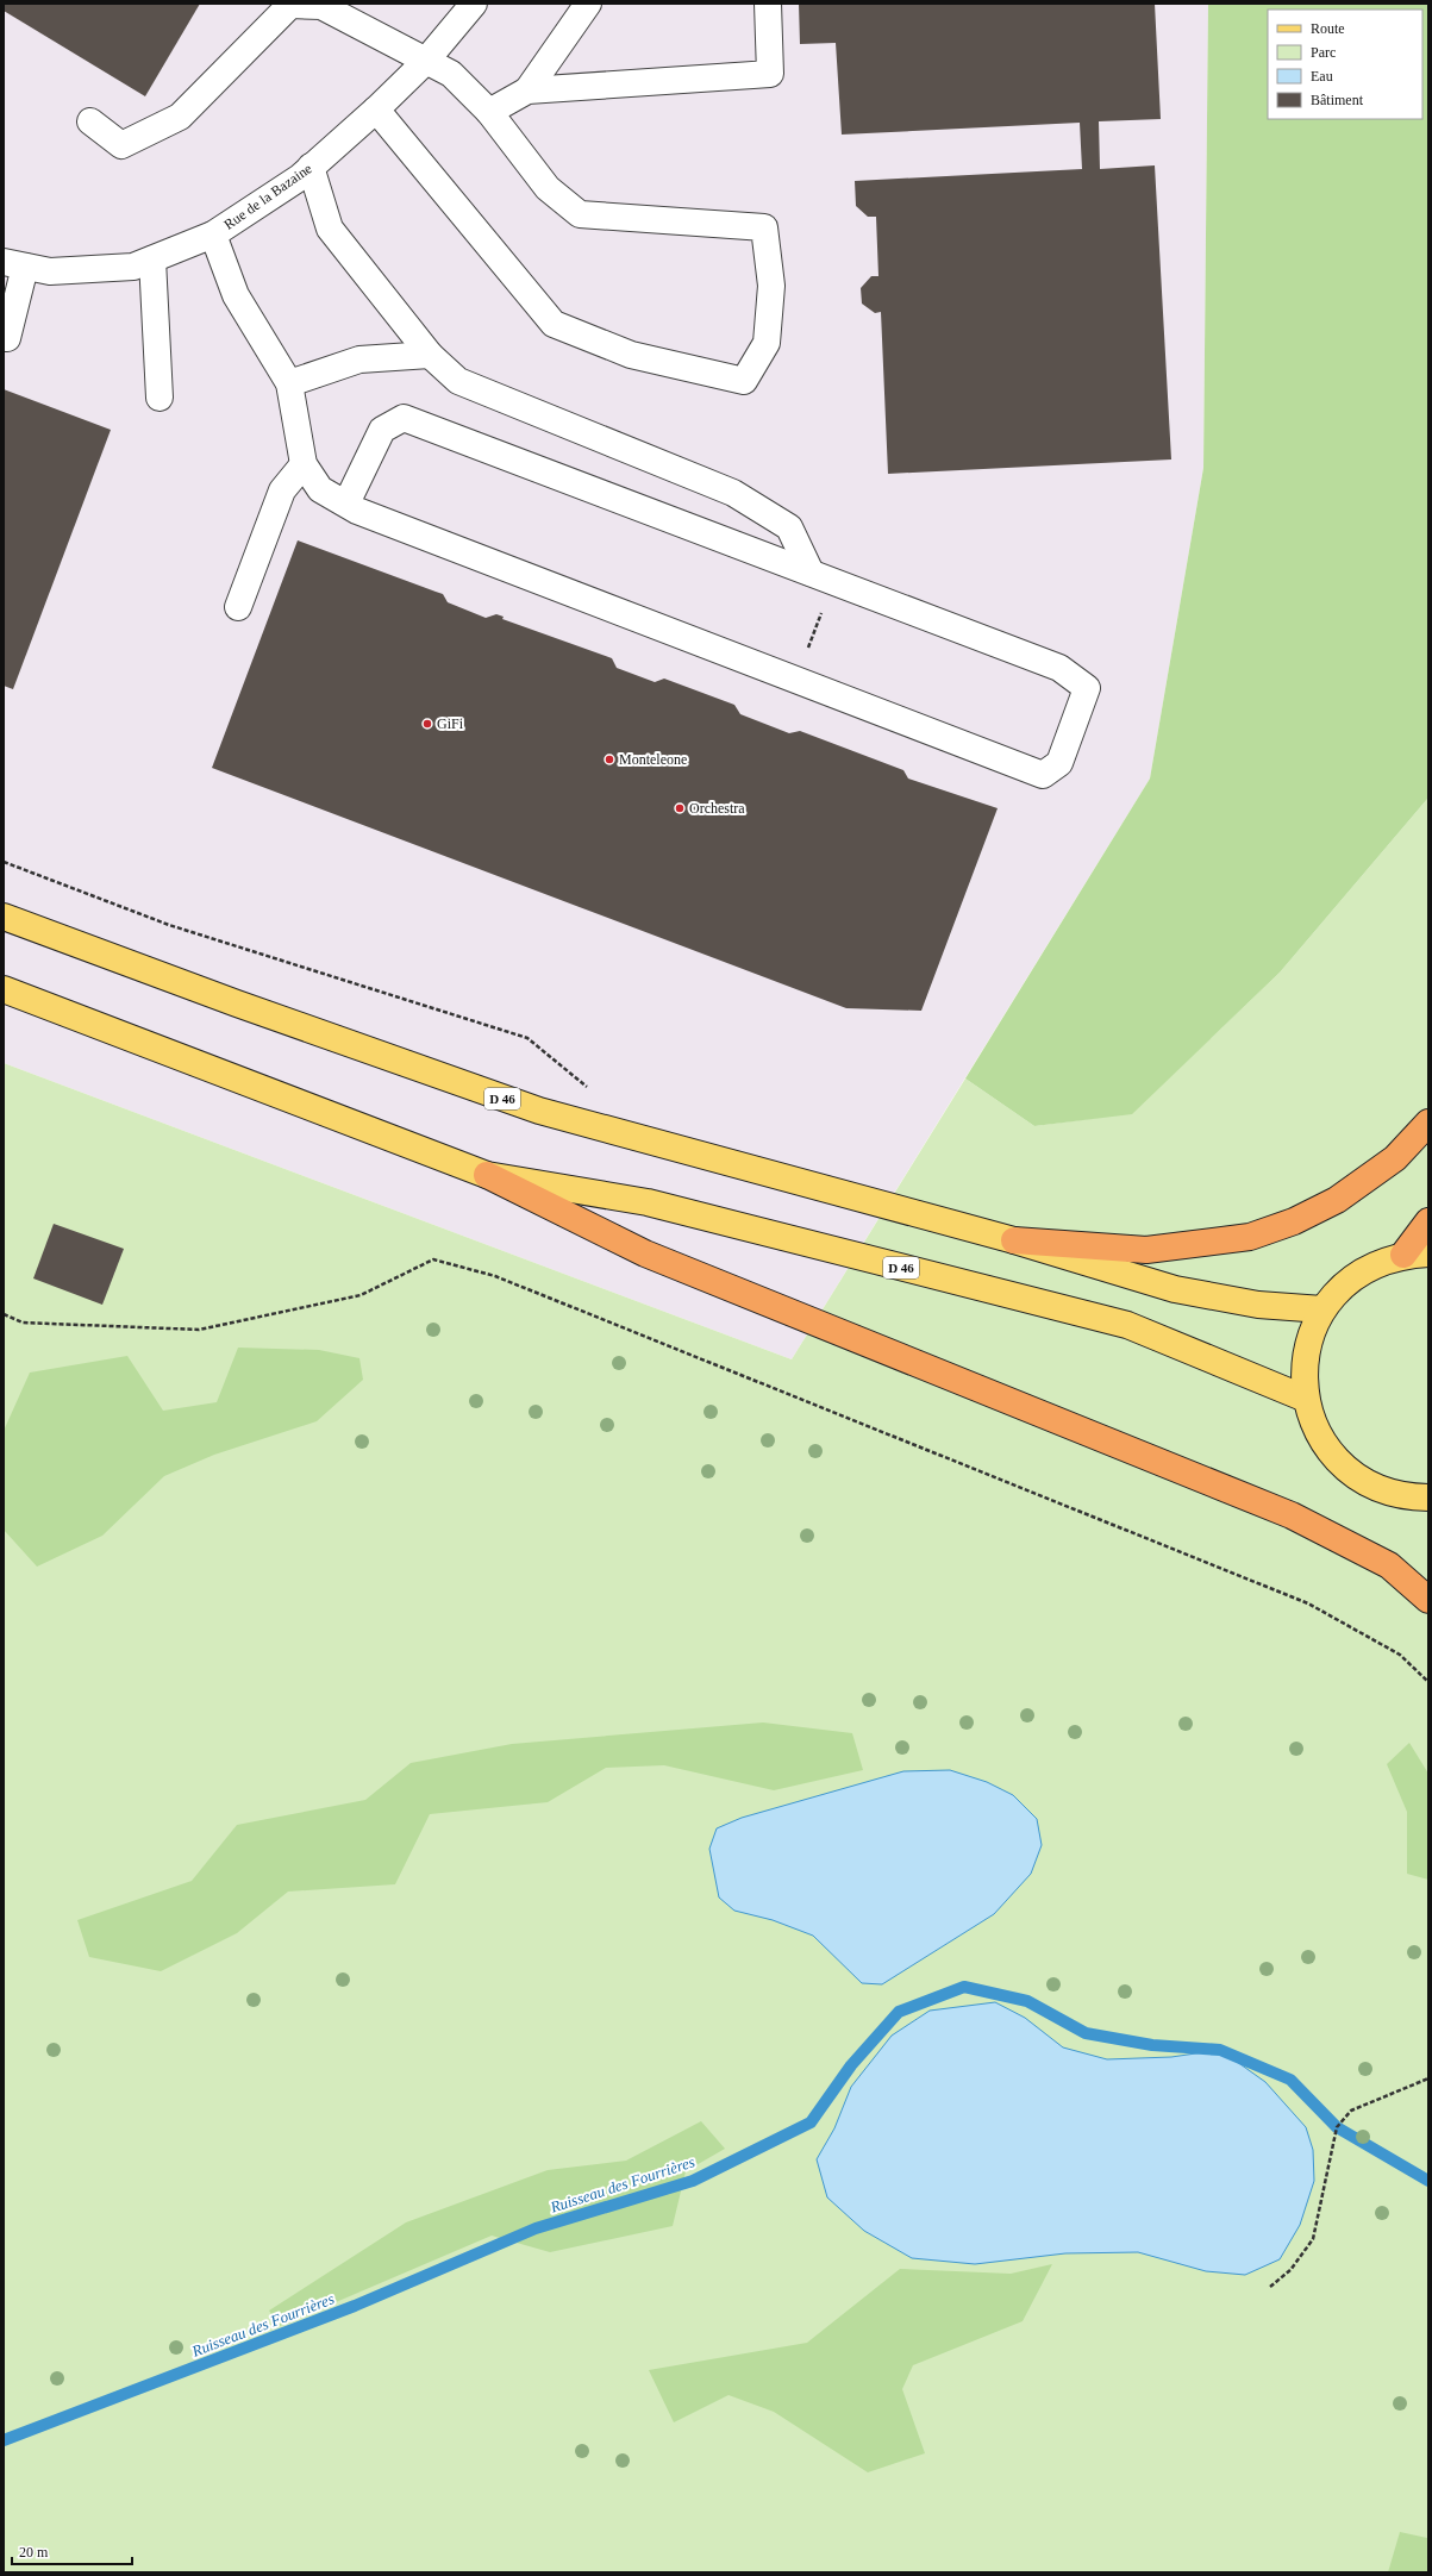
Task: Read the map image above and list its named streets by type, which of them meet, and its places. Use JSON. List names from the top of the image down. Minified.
{"streets":{"main road":["D 46"],"street":["Rue de la Bazaine"]},"water":["Ruisseau des Fourrières"],"places":["GiFi","Monteleone","Orchestra"],"legend":["Route","Parc","Eau","Bâtiment"],"scale_bar":"20 m"}
